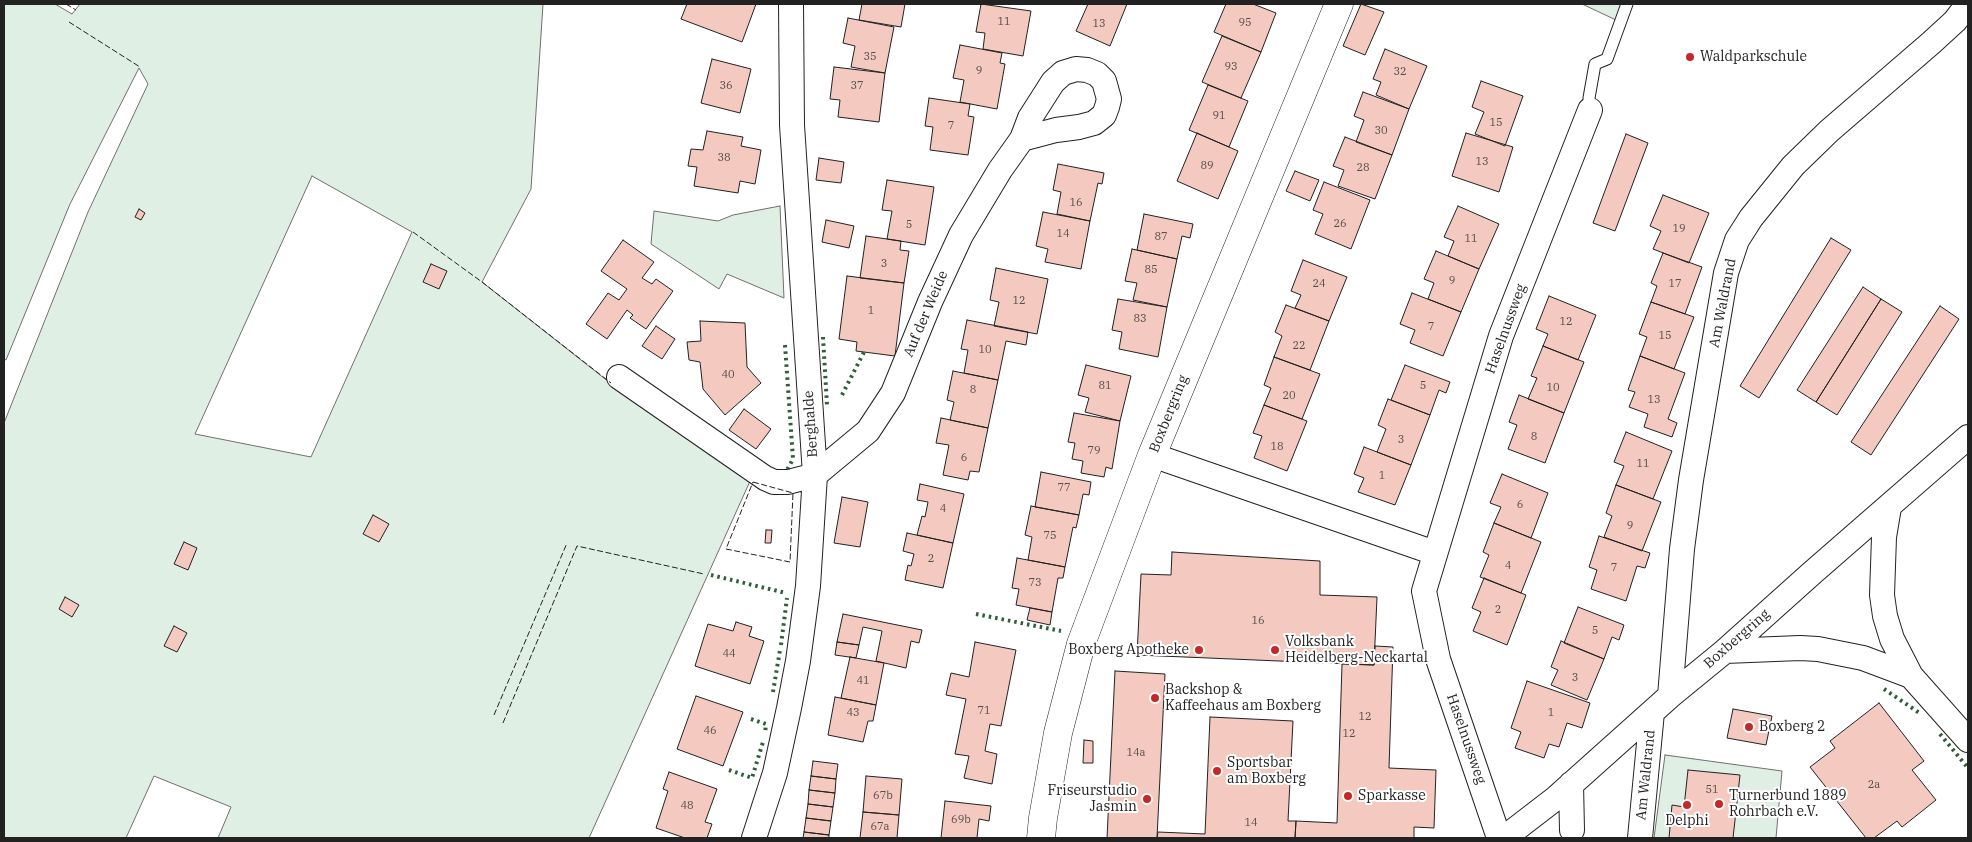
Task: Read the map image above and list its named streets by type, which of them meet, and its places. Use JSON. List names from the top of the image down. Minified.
{"streets":{"street":["Am Waldrand","Auf der Weide","Haselnussweg","Boxbergring","Berghalde"]},"crossings":[["Am Waldrand","Boxbergring"],["Auf der Weide","Berghalde"]],"places":["Waldparkschule","Boxberg Apotheke","Volksbank Heidelberg-Neckartal","Backshop & Kaffeehaus am Boxberg","Boxberg 2","Sportsbar am Boxberg","Sparkasse","Friseurstudio Jasmin","Turnerbund 1889 Rohrbach e.V.","Delphi"],"house_numbers":["11","95","13","35","93","9","32","36","37","91","15","7","30","38","13","89","28","16","26","5","19","14","87","11","3","85","9","24","17","12","1","83","12","7","15","22","10","40","81","5","10","8","20","13","8","3","18","79","6","11","1","77","6","4","9","75","2","4","7","73","2","16","5","44","3","41","71","43","1","12","46","12","14a","2a","51","67b","48","69b","14","67a"]}
